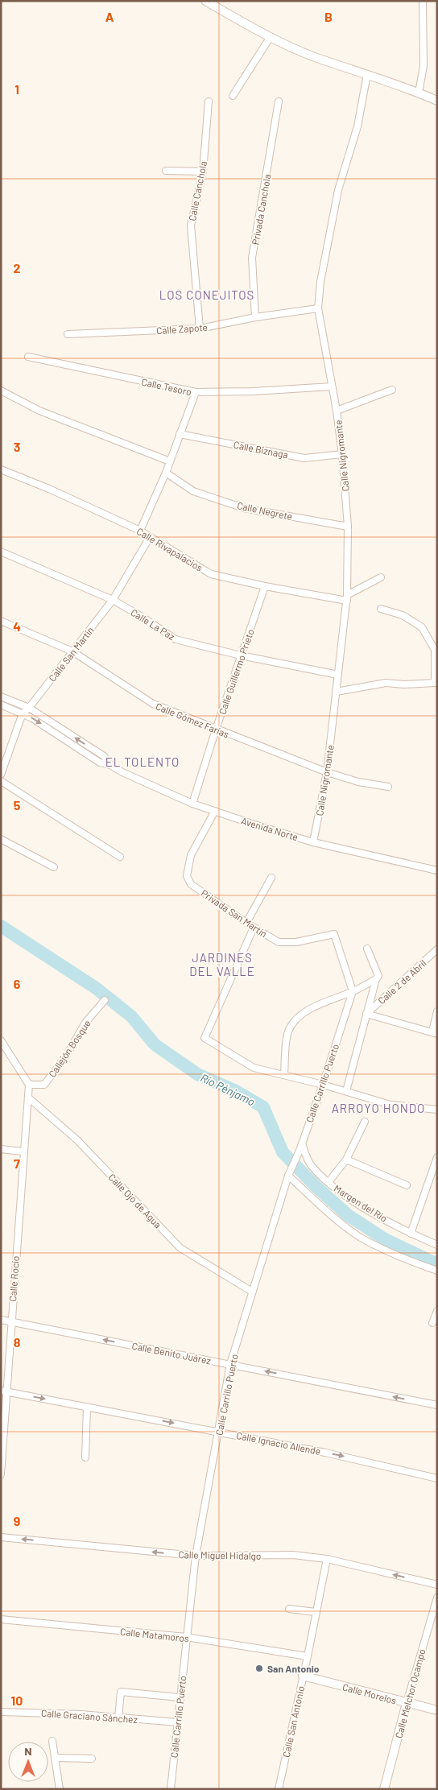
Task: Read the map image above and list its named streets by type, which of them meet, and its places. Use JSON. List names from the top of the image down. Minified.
{"streets":{"street":["Calle Canchola","Privada Canchola","Calle Zapote","Calle Tesoro","Calle Biznaga","Calle Nigromante","Calle Negrete","Calle Rivapalacios","Calle La Paz","Calle San Martín","Calle Guillermo Prieto","Calle Gómez Farías","Avenida Norte","Privada San Martín","Calle 2 de Abril","Callejón Bosque","Calle Carrillo Puerto","Calle Ojo de Agua","Margen del Río","Calle Rocío","Calle Benito Juárez","Calle Ignacio Allende","Calle Miguel Hidalgo","Calle Matamoros","Calle Morelos","Calle Melchor Ocampo","Calle Graciano Sánchez","Calle San Antonio"]},"crossings":[["Calle Canchola","Calle Zapote"],["Privada Canchola","Calle Zapote"],["Calle Zapote","Calle Nigromante"],["Calle Tesoro","Calle Nigromante"],["Calle Biznaga","Calle Nigromante"],["Calle Nigromante","Calle Negrete"],["Calle Nigromante","Calle Rivapalacios"],["Calle Nigromante","Calle La Paz"],["Calle Nigromante","Calle Gómez Farías"],["Calle Nigromante","Avenida Norte"],["Calle Rivapalacios","Calle San Martín"],["Calle Rivapalacios","Calle Guillermo Prieto"],["Calle La Paz","Calle San Martín"],["Calle La Paz","Calle Guillermo Prieto"],["Calle San Martín","Calle Gómez Farías"],["Calle San Martín","Avenida Norte"],["Calle Guillermo Prieto","Calle Gómez Farías"],["Calle Guillermo Prieto","Avenida Norte"],["Avenida Norte","Privada San Martín"],["Privada San Martín","Calle Carrillo Puerto"],["Callejón Bosque","Calle Rocío"],["Calle Carrillo Puerto","Calle Ojo de Agua"],["Calle Carrillo Puerto","Margen del Río"],["Calle Carrillo Puerto","Calle Benito Juárez"],["Calle Carrillo Puerto","Calle Ignacio Allende"],["Calle Carrillo Puerto","Calle Miguel Hidalgo"],["Calle Carrillo Puerto","Calle Matamoros"],["Calle Carrillo Puerto","Calle Graciano Sánchez"],["Calle Ojo de Agua","Calle Rocío"],["Calle Rocío","Calle Benito Juárez"],["Calle Rocío","Calle Ignacio Allende"],["Calle Miguel Hidalgo","Calle San Antonio"],["Calle Matamoros","Calle San Antonio"],["Calle Morelos","Calle Melchor Ocampo"],["Calle Morelos","Calle San Antonio"]],"one_way":["Calle Benito Juárez","Calle Ignacio Allende","Calle Miguel Hidalgo"],"districts":["LOS CONEJITOS","EL TOLENTO","JARDINES DEL VALLE","ARROYO HONDO"],"water":["Río Pénjamo"],"places":["San Antonio"],"north":"top","grid":{"columns":["A","B"],"rows":["1","2","3","4","5","6","7","8","9","10"]}}
